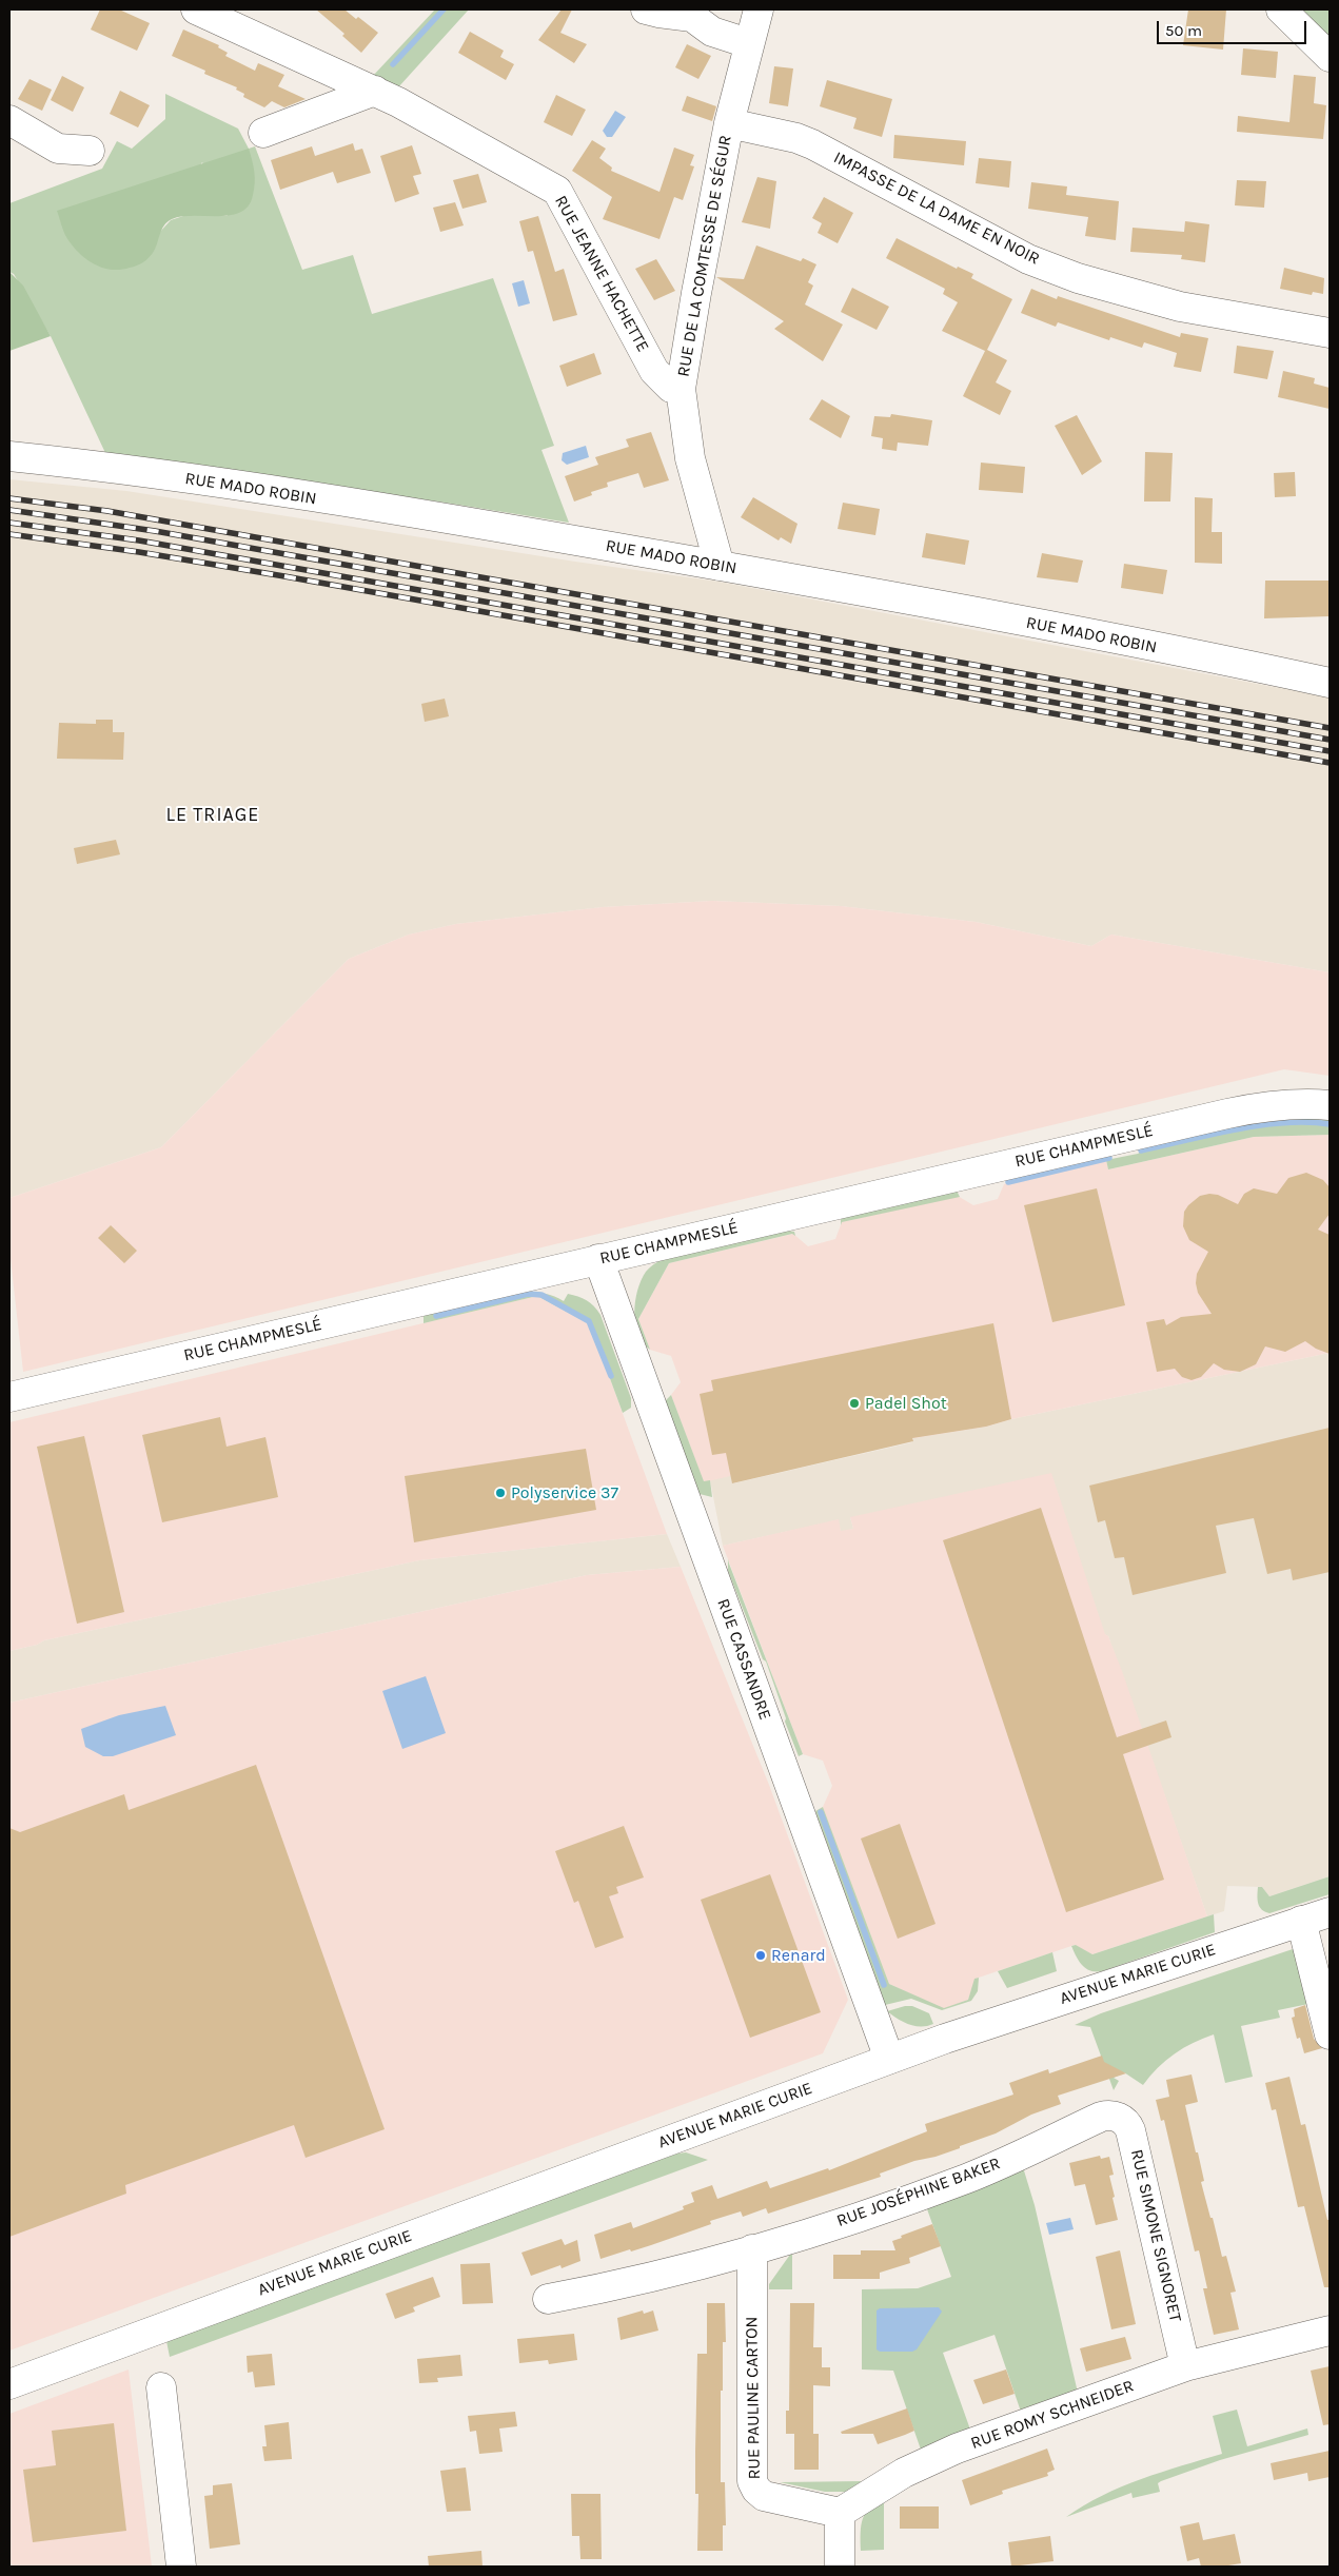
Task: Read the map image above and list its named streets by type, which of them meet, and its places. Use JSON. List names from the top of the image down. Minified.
{"streets":{"street":["IMPASSE DE LA DAME EN NOIR","RUE DE LA COMTESSE DE SÉGUR","RUE JEANNE HACHETTE","RUE MADO ROBIN","RUE CHAMPMESLÉ","RUE CASSANDRE","AVENUE MARIE CURIE","RUE JOSÉPHINE BAKER","RUE SIMONE SIGNORET","RUE PAULINE CARTON","RUE ROMY SCHNEIDER"]},"crossings":[["IMPASSE DE LA DAME EN NOIR","RUE DE LA COMTESSE DE SÉGUR"],["RUE DE LA COMTESSE DE SÉGUR","RUE JEANNE HACHETTE"],["RUE DE LA COMTESSE DE SÉGUR","RUE MADO ROBIN"],["RUE CHAMPMESLÉ","RUE CASSANDRE"],["RUE CASSANDRE","AVENUE MARIE CURIE"],["RUE JOSÉPHINE BAKER","RUE SIMONE SIGNORET"],["RUE JOSÉPHINE BAKER","RUE PAULINE CARTON"],["RUE SIMONE SIGNORET","RUE ROMY SCHNEIDER"],["RUE PAULINE CARTON","RUE ROMY SCHNEIDER"]],"districts":["LE TRIAGE"],"places":["Padel Shot","Polyservice 37","Renard"],"scale_bar":"50 m"}
